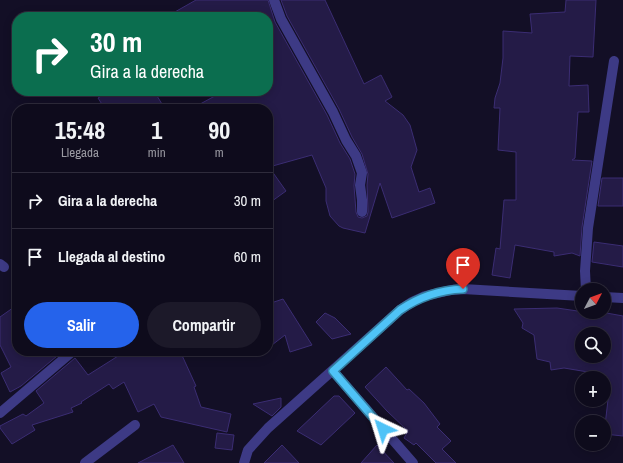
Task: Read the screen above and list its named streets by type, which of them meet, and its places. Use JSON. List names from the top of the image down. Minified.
{"north":"top right","page":{"turn":["30 m","Gira a la derecha"],"eta":["15:48","Llegada","1","min","90","m"],"list":[{"name":"Gira a la derecha","value":"30 m"},{"name":"Llegada al destino","value":"60 m"}],"map_buttons":["+","−"],"buttons":["Salir","Compartir"]}}
